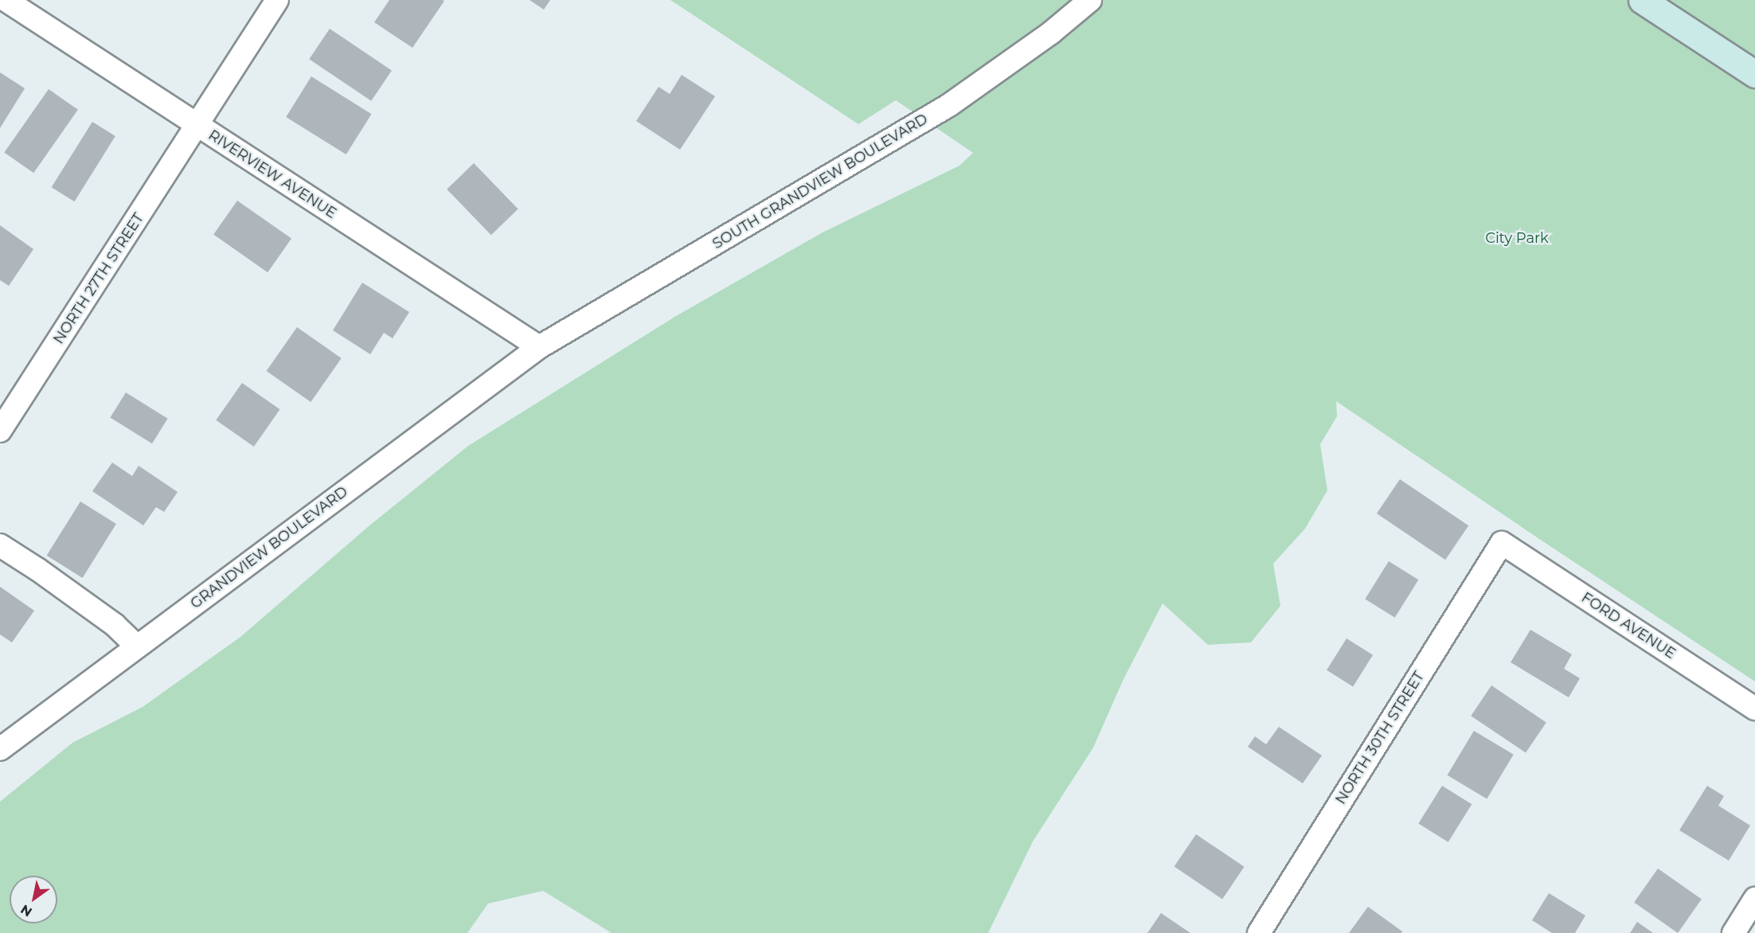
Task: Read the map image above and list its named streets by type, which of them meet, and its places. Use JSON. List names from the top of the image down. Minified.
{"streets":{"street":["RIVERVIEW AVENUE","SOUTH GRANDVIEW BOULEVARD","NORTH 27TH STREET","GRANDVIEW BOULEVARD","FORD AVENUE","NORTH 30TH STREET"]},"crossings":[["RIVERVIEW AVENUE","SOUTH GRANDVIEW BOULEVARD"],["RIVERVIEW AVENUE","NORTH 27TH STREET"],["RIVERVIEW AVENUE","GRANDVIEW BOULEVARD"],["SOUTH GRANDVIEW BOULEVARD","GRANDVIEW BOULEVARD"],["FORD AVENUE","NORTH 30TH STREET"]],"parks":["City Park"],"north":"bottom left"}
